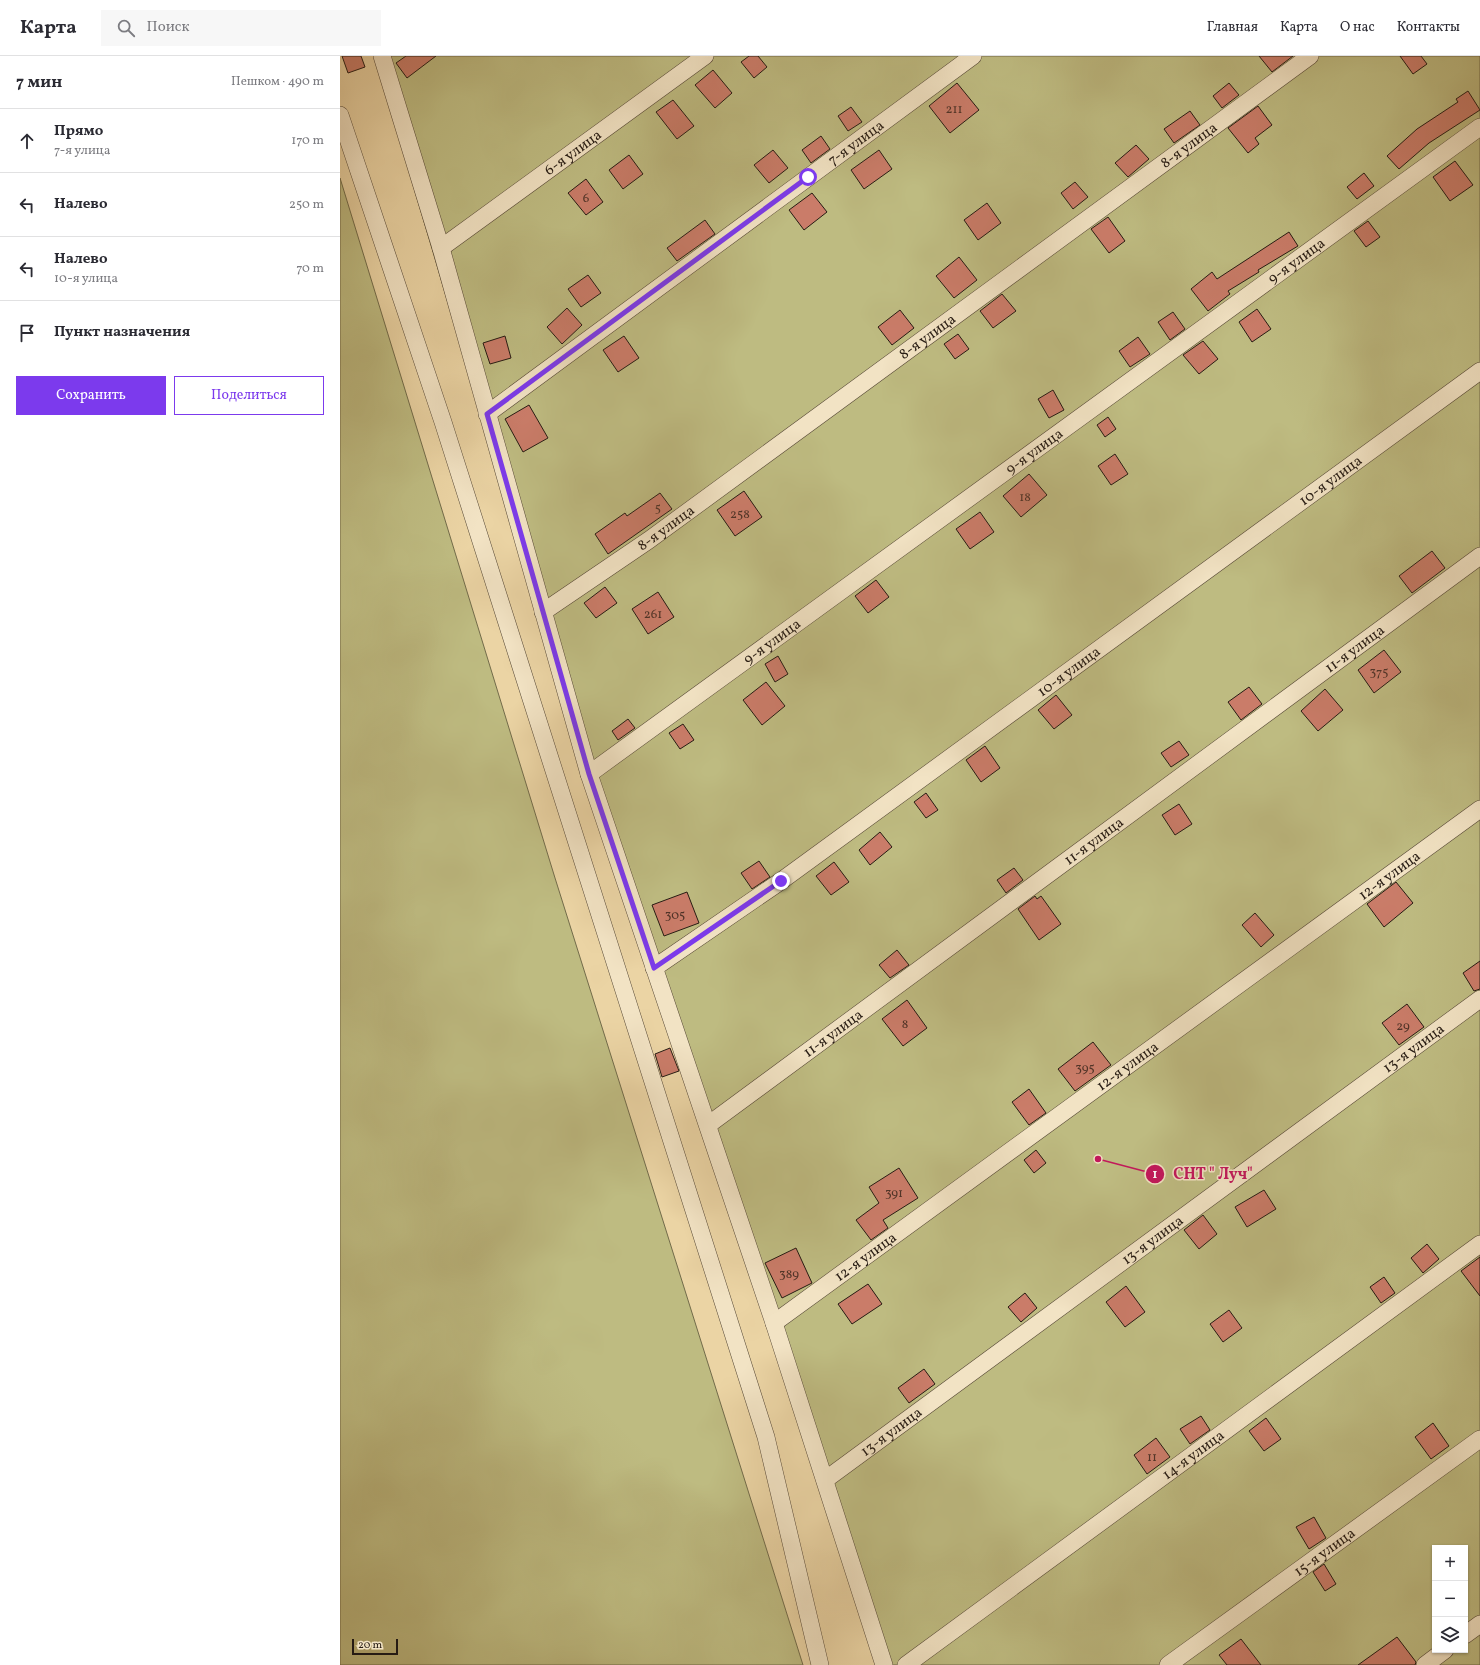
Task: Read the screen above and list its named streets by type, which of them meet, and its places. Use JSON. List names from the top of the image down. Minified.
{"streets":{"street":["7-я улица","8-я улица","6-я улица","9-я улица","10-я улица","11-я улица","12-я улица","13-я улица","14-я улица","15-я улица"]},"places":["СНТ \" Луч\""],"house_numbers":["211","6","18","5","258","261","375","305","8","29","395","391","389","11"],"scale_bar":"20 m","page":{"header":"Карта","search":"Поиск","nav":["Главная","Карта","О нас","Контакты"],"heading":["7 мин","Пешком · 490 m"],"list":[["Прямо","7-я улица","170 m"],["Налево","250 m"],["Налево","10-я улица","70 m"],"Пункт назначения"],"buttons":["Сохранить","Поделиться"],"map_buttons":["+","−"],"scale":"20 m"}}
